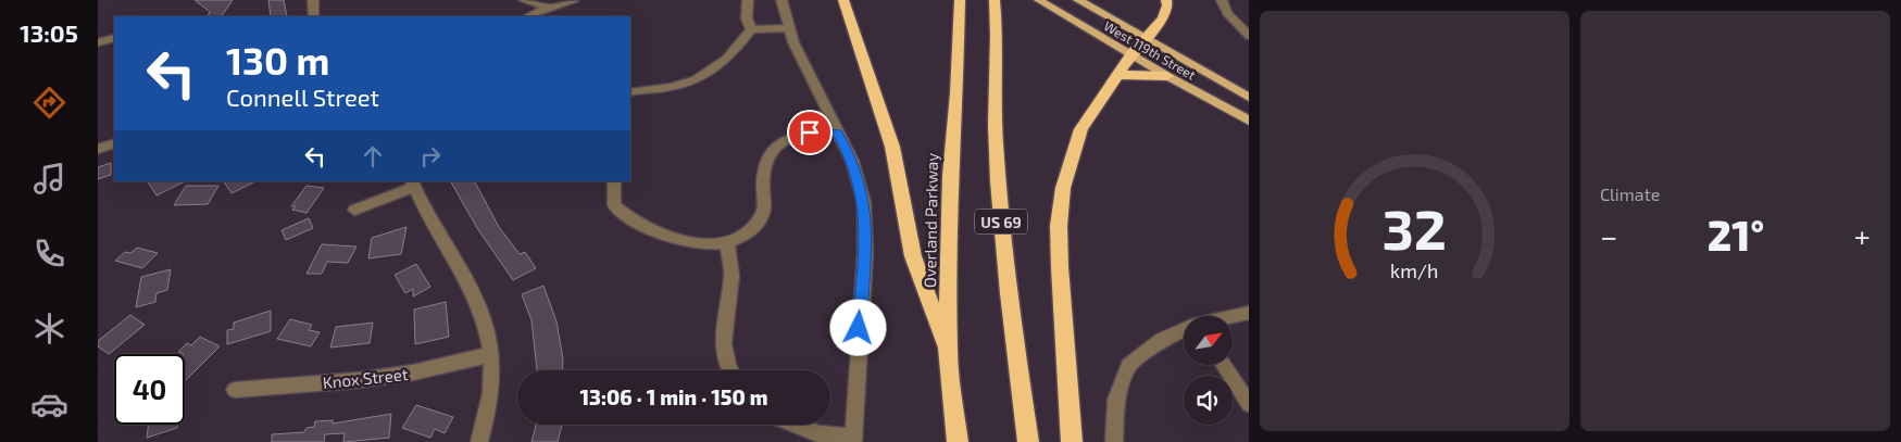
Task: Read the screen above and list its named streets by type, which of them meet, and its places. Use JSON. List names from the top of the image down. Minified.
{"streets":{"highway":["Overland Parkway","US 69"],"main road":["West 119th Street"],"street":["Knox Street"]},"north":"top right","page":{"tabs":"13:05","tile":"Climate","turn":["130 m","Connell Street"],"heat":["−","21°","+"],"limit":"40","trip":"13:06 · 1 min · 150 m","gauge":["32","km/h"]}}
